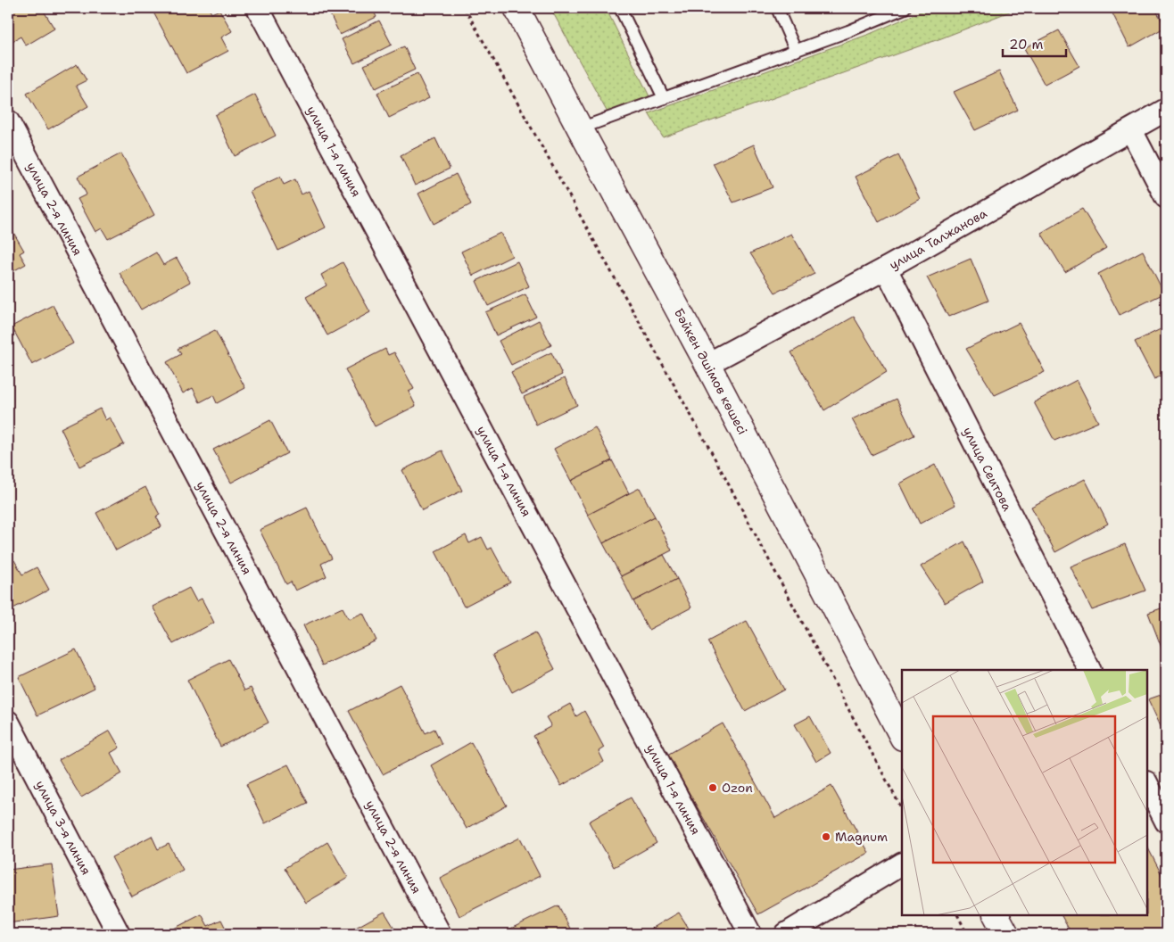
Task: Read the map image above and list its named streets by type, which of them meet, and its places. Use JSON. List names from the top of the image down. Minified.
{"streets":{"main road":["Бәйкен Әшімов көшесі"],"street":["улица 1-я линия","улица 2-я линия","улица Талжанова","улица Сеитова","улица 3-я линия"]},"crossings":[["улица Талжанова","Бәйкен Әшімов көшесі"],["улица Талжанова","улица Сеитова"]],"places":["Ozon","Magnum"],"scale_bar":"20 m"}
